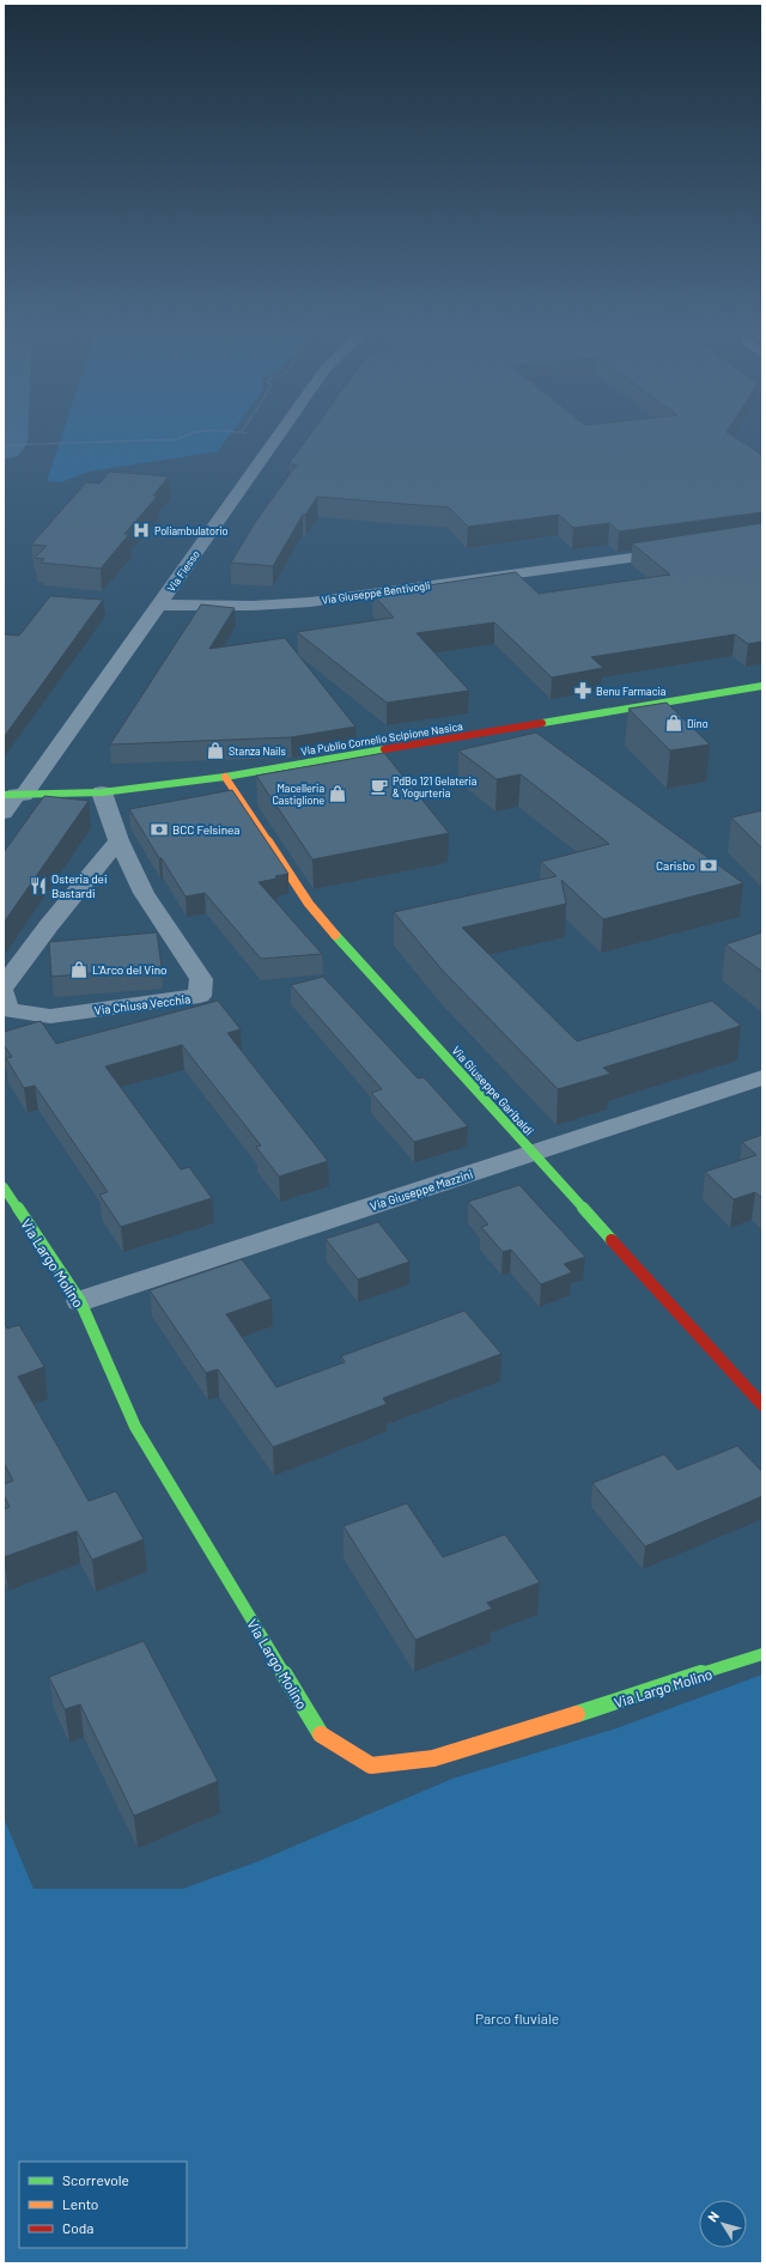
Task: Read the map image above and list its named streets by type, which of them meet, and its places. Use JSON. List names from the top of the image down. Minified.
{"streets":{"street":["Via Fiesso","Via Giuseppe Bentivogli","Via Publio Cornelio Scipione Nasica","Via Chiusa Vecchia","Via Giuseppe Garibaldi","Via Giuseppe Mazzini","Via Largo Molino"]},"crossings":[["Via Fiesso","Via Giuseppe Bentivogli"],["Via Fiesso","Via Publio Cornelio Scipione Nasica"],["Via Publio Cornelio Scipione Nasica","Via Chiusa Vecchia"],["Via Publio Cornelio Scipione Nasica","Via Giuseppe Garibaldi"],["Via Giuseppe Garibaldi","Via Giuseppe Mazzini"],["Via Giuseppe Mazzini","Via Largo Molino"]],"parks":["Parco fluviale"],"places":{"hospital":["Poliambulatorio"],"pharmacy":["Benu Farmacia"],"shop":["Dino","Stanza Nails","Macelleria Castiglione","L'Arco del Vino"],"cafe":["PdBo 121 Gelateria & Yogurteria"],"bank":["BCC Felsinea","Carisbo"],"restaurant":["Osteria dei Bastardi"]},"legend":["Scorrevole","Lento","Coda"],"north":"top left"}
